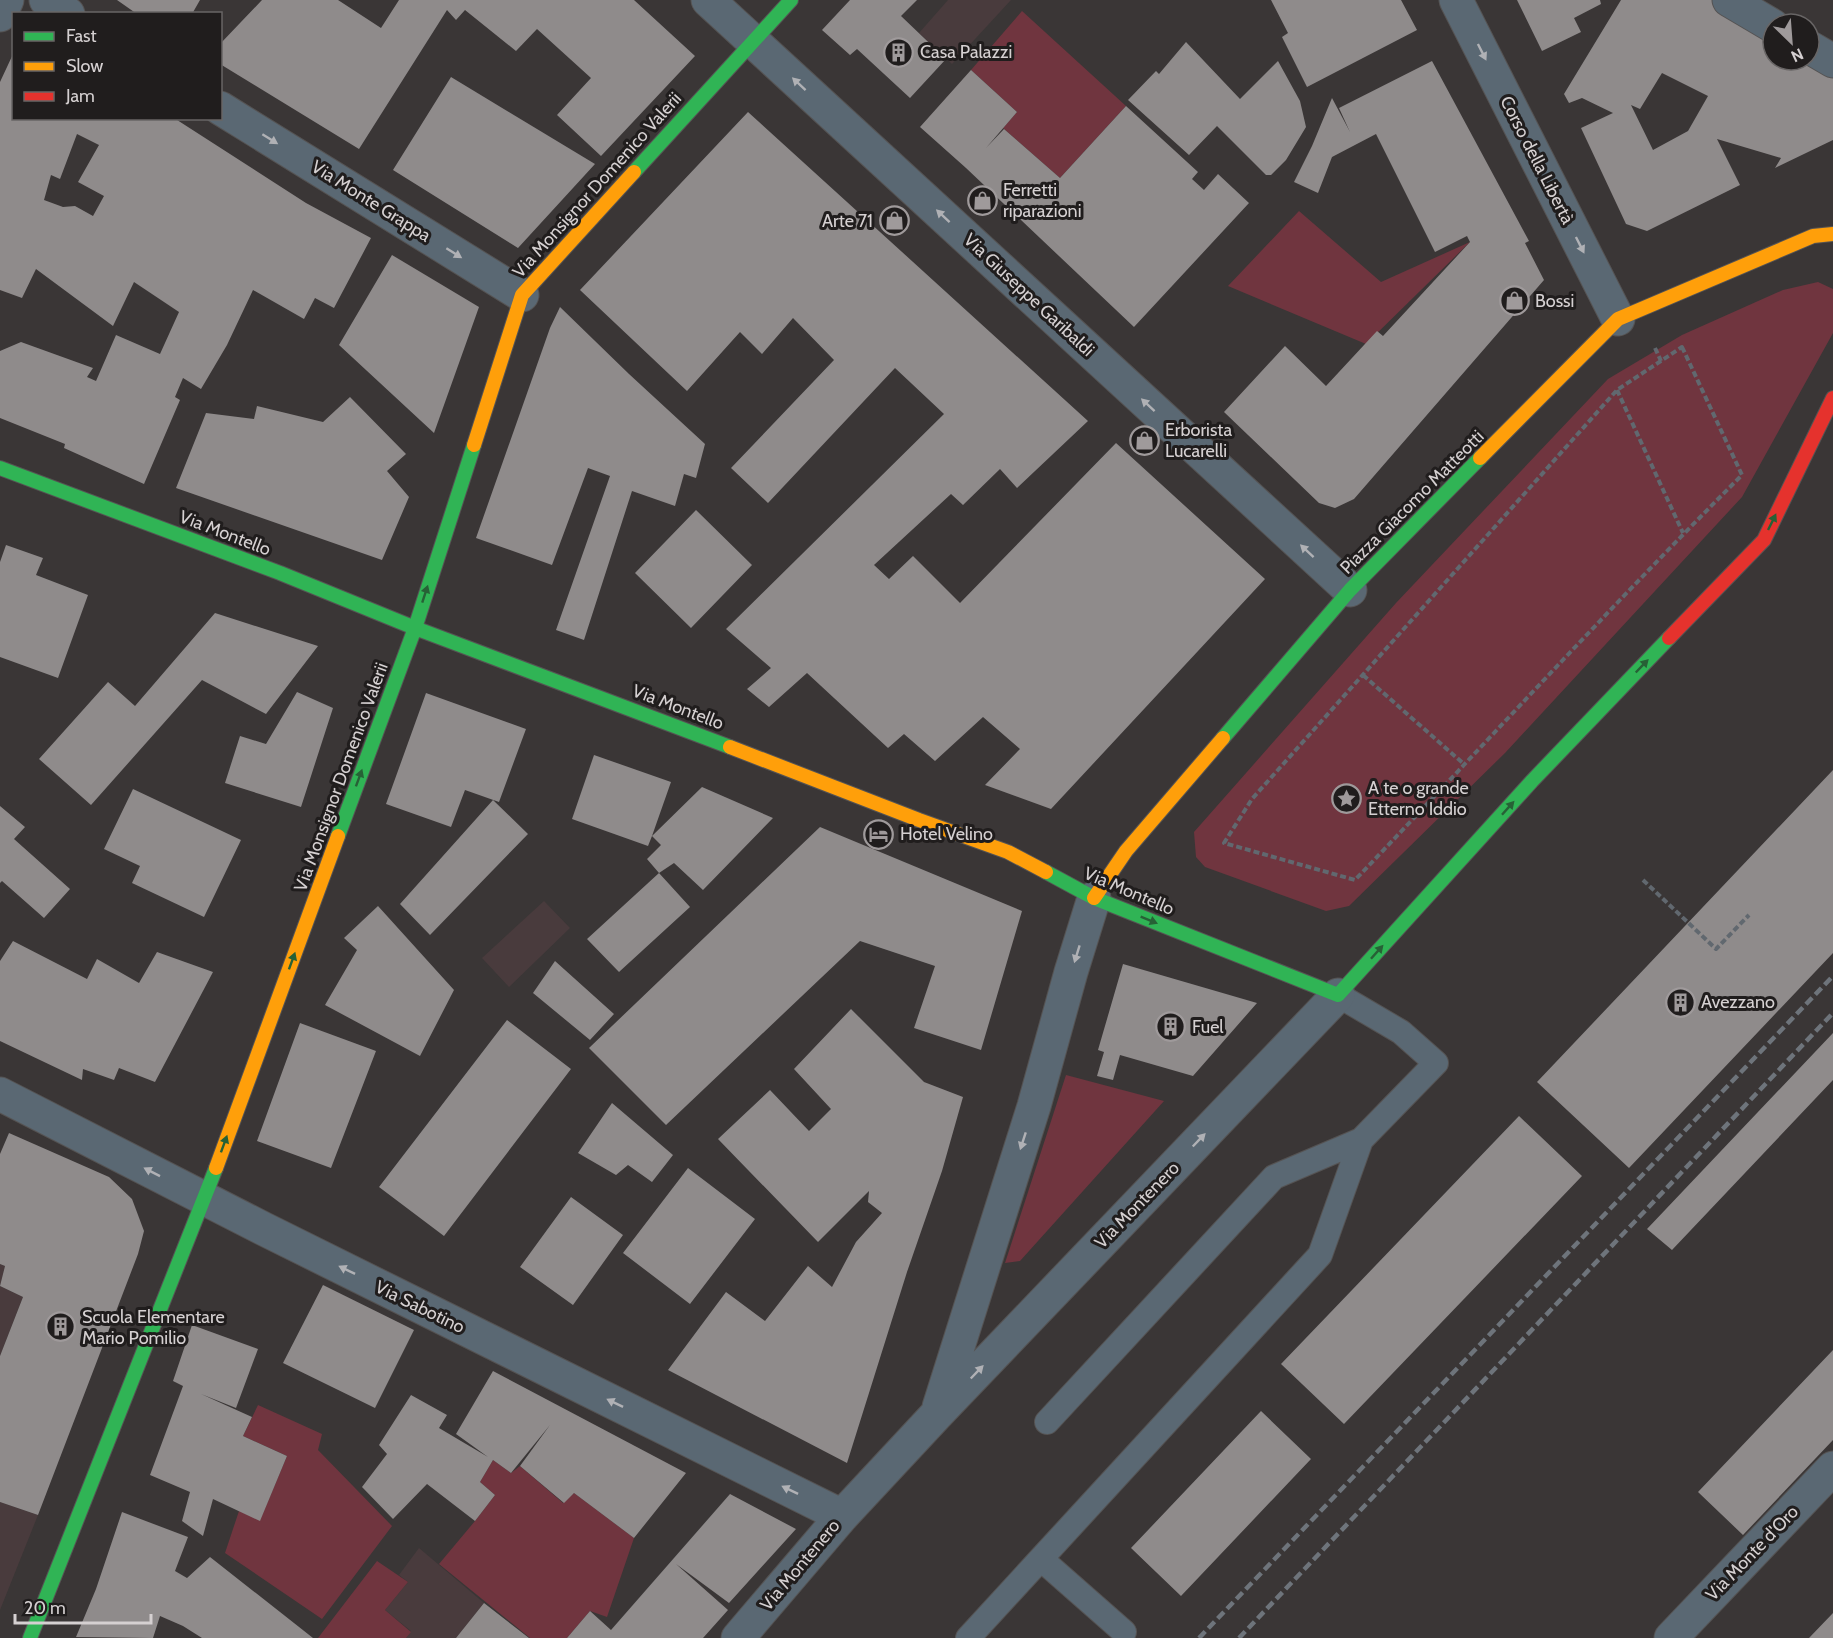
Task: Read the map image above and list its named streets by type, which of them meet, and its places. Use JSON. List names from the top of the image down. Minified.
{"streets":{"street":["Corso della Libertà","Via Monsignor Domenico Valerii","Via Monte Grappa","Via Giuseppe Garibaldi","Piazza Giacomo Matteotti","Via Montello","Via Montenero","Via Sabotino","Via Monte d'Oro"]},"crossings":[["Corso della Libertà","Piazza Giacomo Matteotti"],["Via Monsignor Domenico Valerii","Via Monte Grappa"],["Via Monsignor Domenico Valerii","Via Giuseppe Garibaldi"],["Via Monsignor Domenico Valerii","Via Montello"],["Via Monsignor Domenico Valerii","Via Sabotino"],["Via Giuseppe Garibaldi","Piazza Giacomo Matteotti"],["Piazza Giacomo Matteotti","Via Montello"],["Piazza Giacomo Matteotti","Via Montenero"],["Via Montello","Via Montenero"],["Via Montenero","Via Sabotino"]],"one_way":["Corso della Libertà","Via Monsignor Domenico Valerii","Via Monte Grappa","Via Giuseppe Garibaldi","Via Sabotino"],"places":{"building":["Casa Palazzi","Avezzano","Fuel","Scuola Elementare Mario Pomilio"],"shop":["Ferretti riparazioni","Arte 71","Bossi","Erborista Lucarelli"],"place":["A te o grande Etterno Iddio"],"hotel":["Hotel Velino"]},"legend":["Fast","Slow","Jam"],"scale_bar":"20 m","north":"bottom right"}
